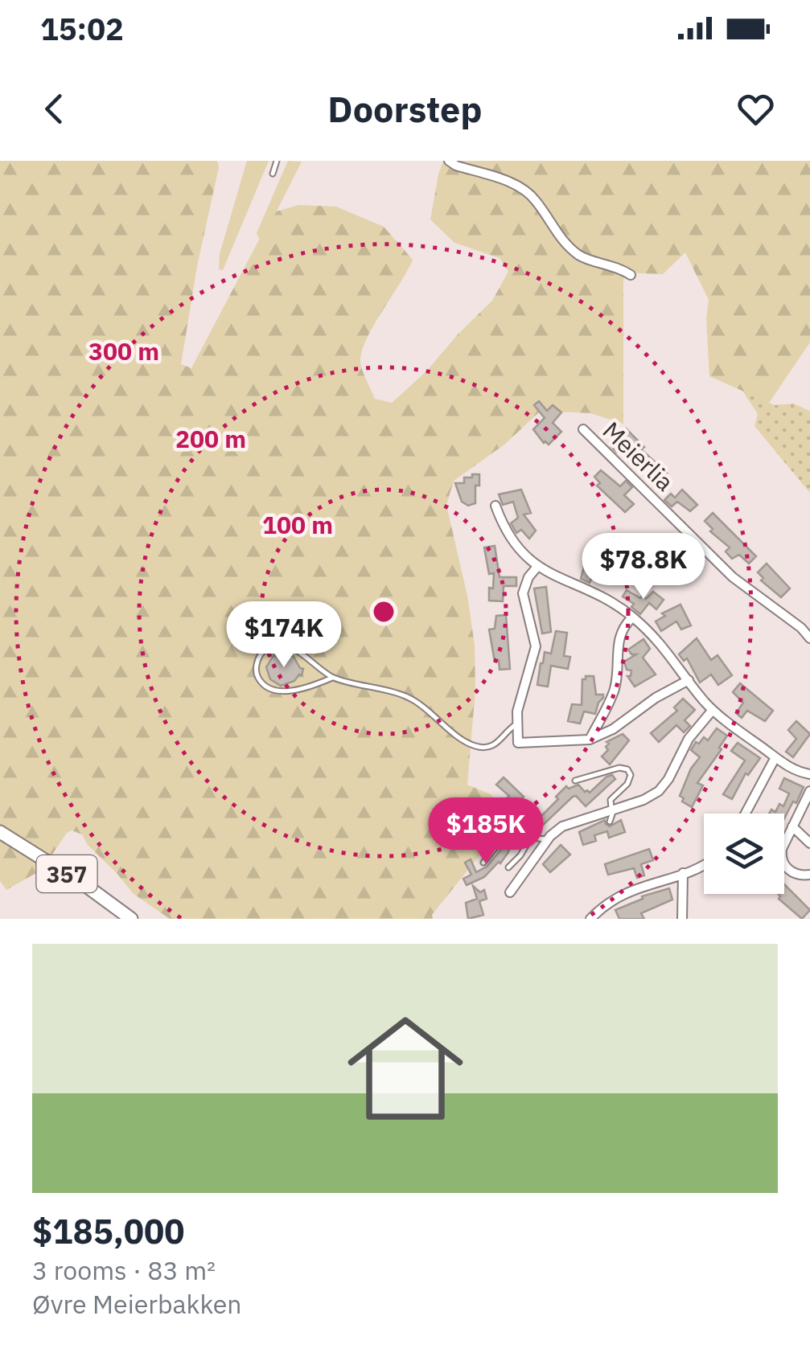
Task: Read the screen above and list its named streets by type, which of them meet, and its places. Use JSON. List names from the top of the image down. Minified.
{"streets":{"main road":["357"],"street":["Meierlia"]},"page":{"status":"15:02","header":"Doorstep","price":["$78.8K","$174K","$185K"],"list":[{"name":"$185,000","note":"3 rooms · 83 m² · Øvre Meierbakken"}]},"rings":["300 m","200 m","100 m"]}
